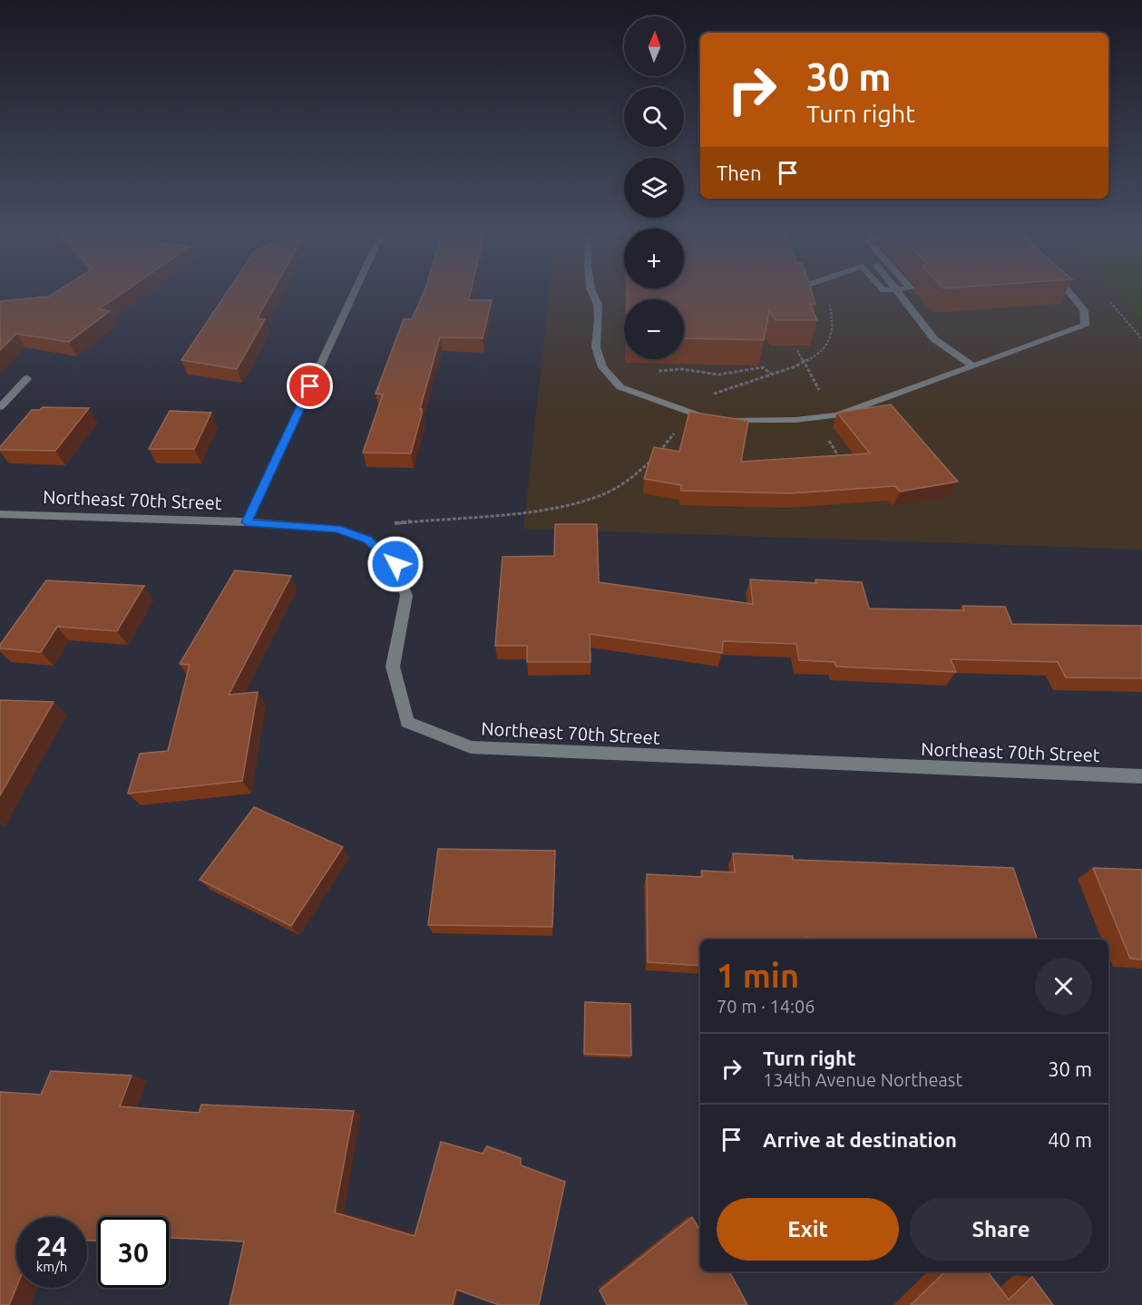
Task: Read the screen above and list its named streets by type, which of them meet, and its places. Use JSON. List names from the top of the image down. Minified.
{"streets":{"street":["Northeast 70th Street"]},"north":"top","page":{"map_buttons":["+","−"],"turn":["30 m","Turn right"],"then":"Then","heading":["1 min","70 m · 14:06"],"list":[{"name":"Turn right","note":"134th Avenue Northeast","value":"30 m"},{"name":"Arrive at destination","value":"40 m"}],"buttons":["Exit","Share"],"speed":"24 km/h","limit":"30"}}
